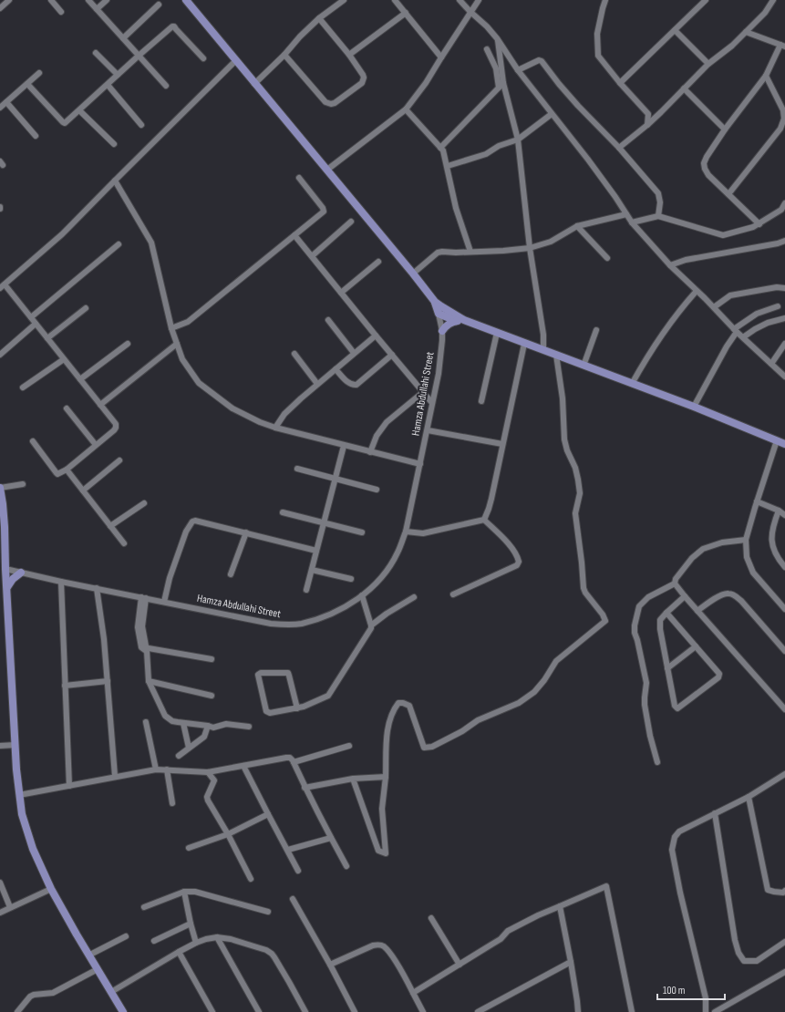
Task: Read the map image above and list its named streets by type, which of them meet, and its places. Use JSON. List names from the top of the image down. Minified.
{"streets":{"street":["Hamza Abdullahi Street"]},"scale_bar":"100 m"}
